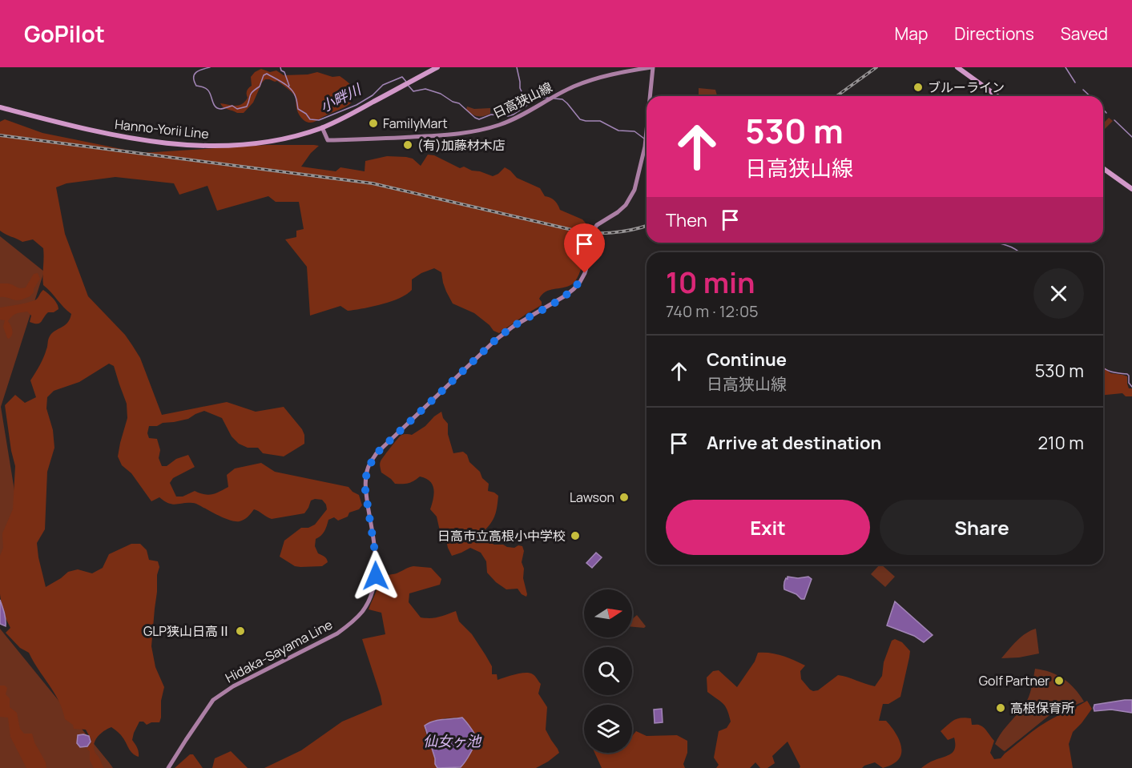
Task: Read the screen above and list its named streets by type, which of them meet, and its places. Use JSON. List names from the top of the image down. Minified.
{"streets":{"main road":["日高狭山線","Hanno-Yorii Line"]},"crossings":[["日高狭山線","Hanno-Yorii Line"]],"water":["小畔川","仙女ヶ池"],"places":["ブルーライン","FamilyMart","(有)加藤材木店","Lawson","日高市立高根小中学校","GLP狭山日高Ⅱ","Golf Partner","高根保育所"],"north":"right","page":{"header":"GoPilot","nav":["Map","Directions","Saved"],"turn":["530 m","日高狭山線"],"then":"Then","heading":["10 min","740 m · 12:05"],"list":[{"name":"Continue","note":"日高狭山線","value":"530 m"},{"name":"Arrive at destination","value":"210 m"}],"buttons":["Exit","Share"]}}
